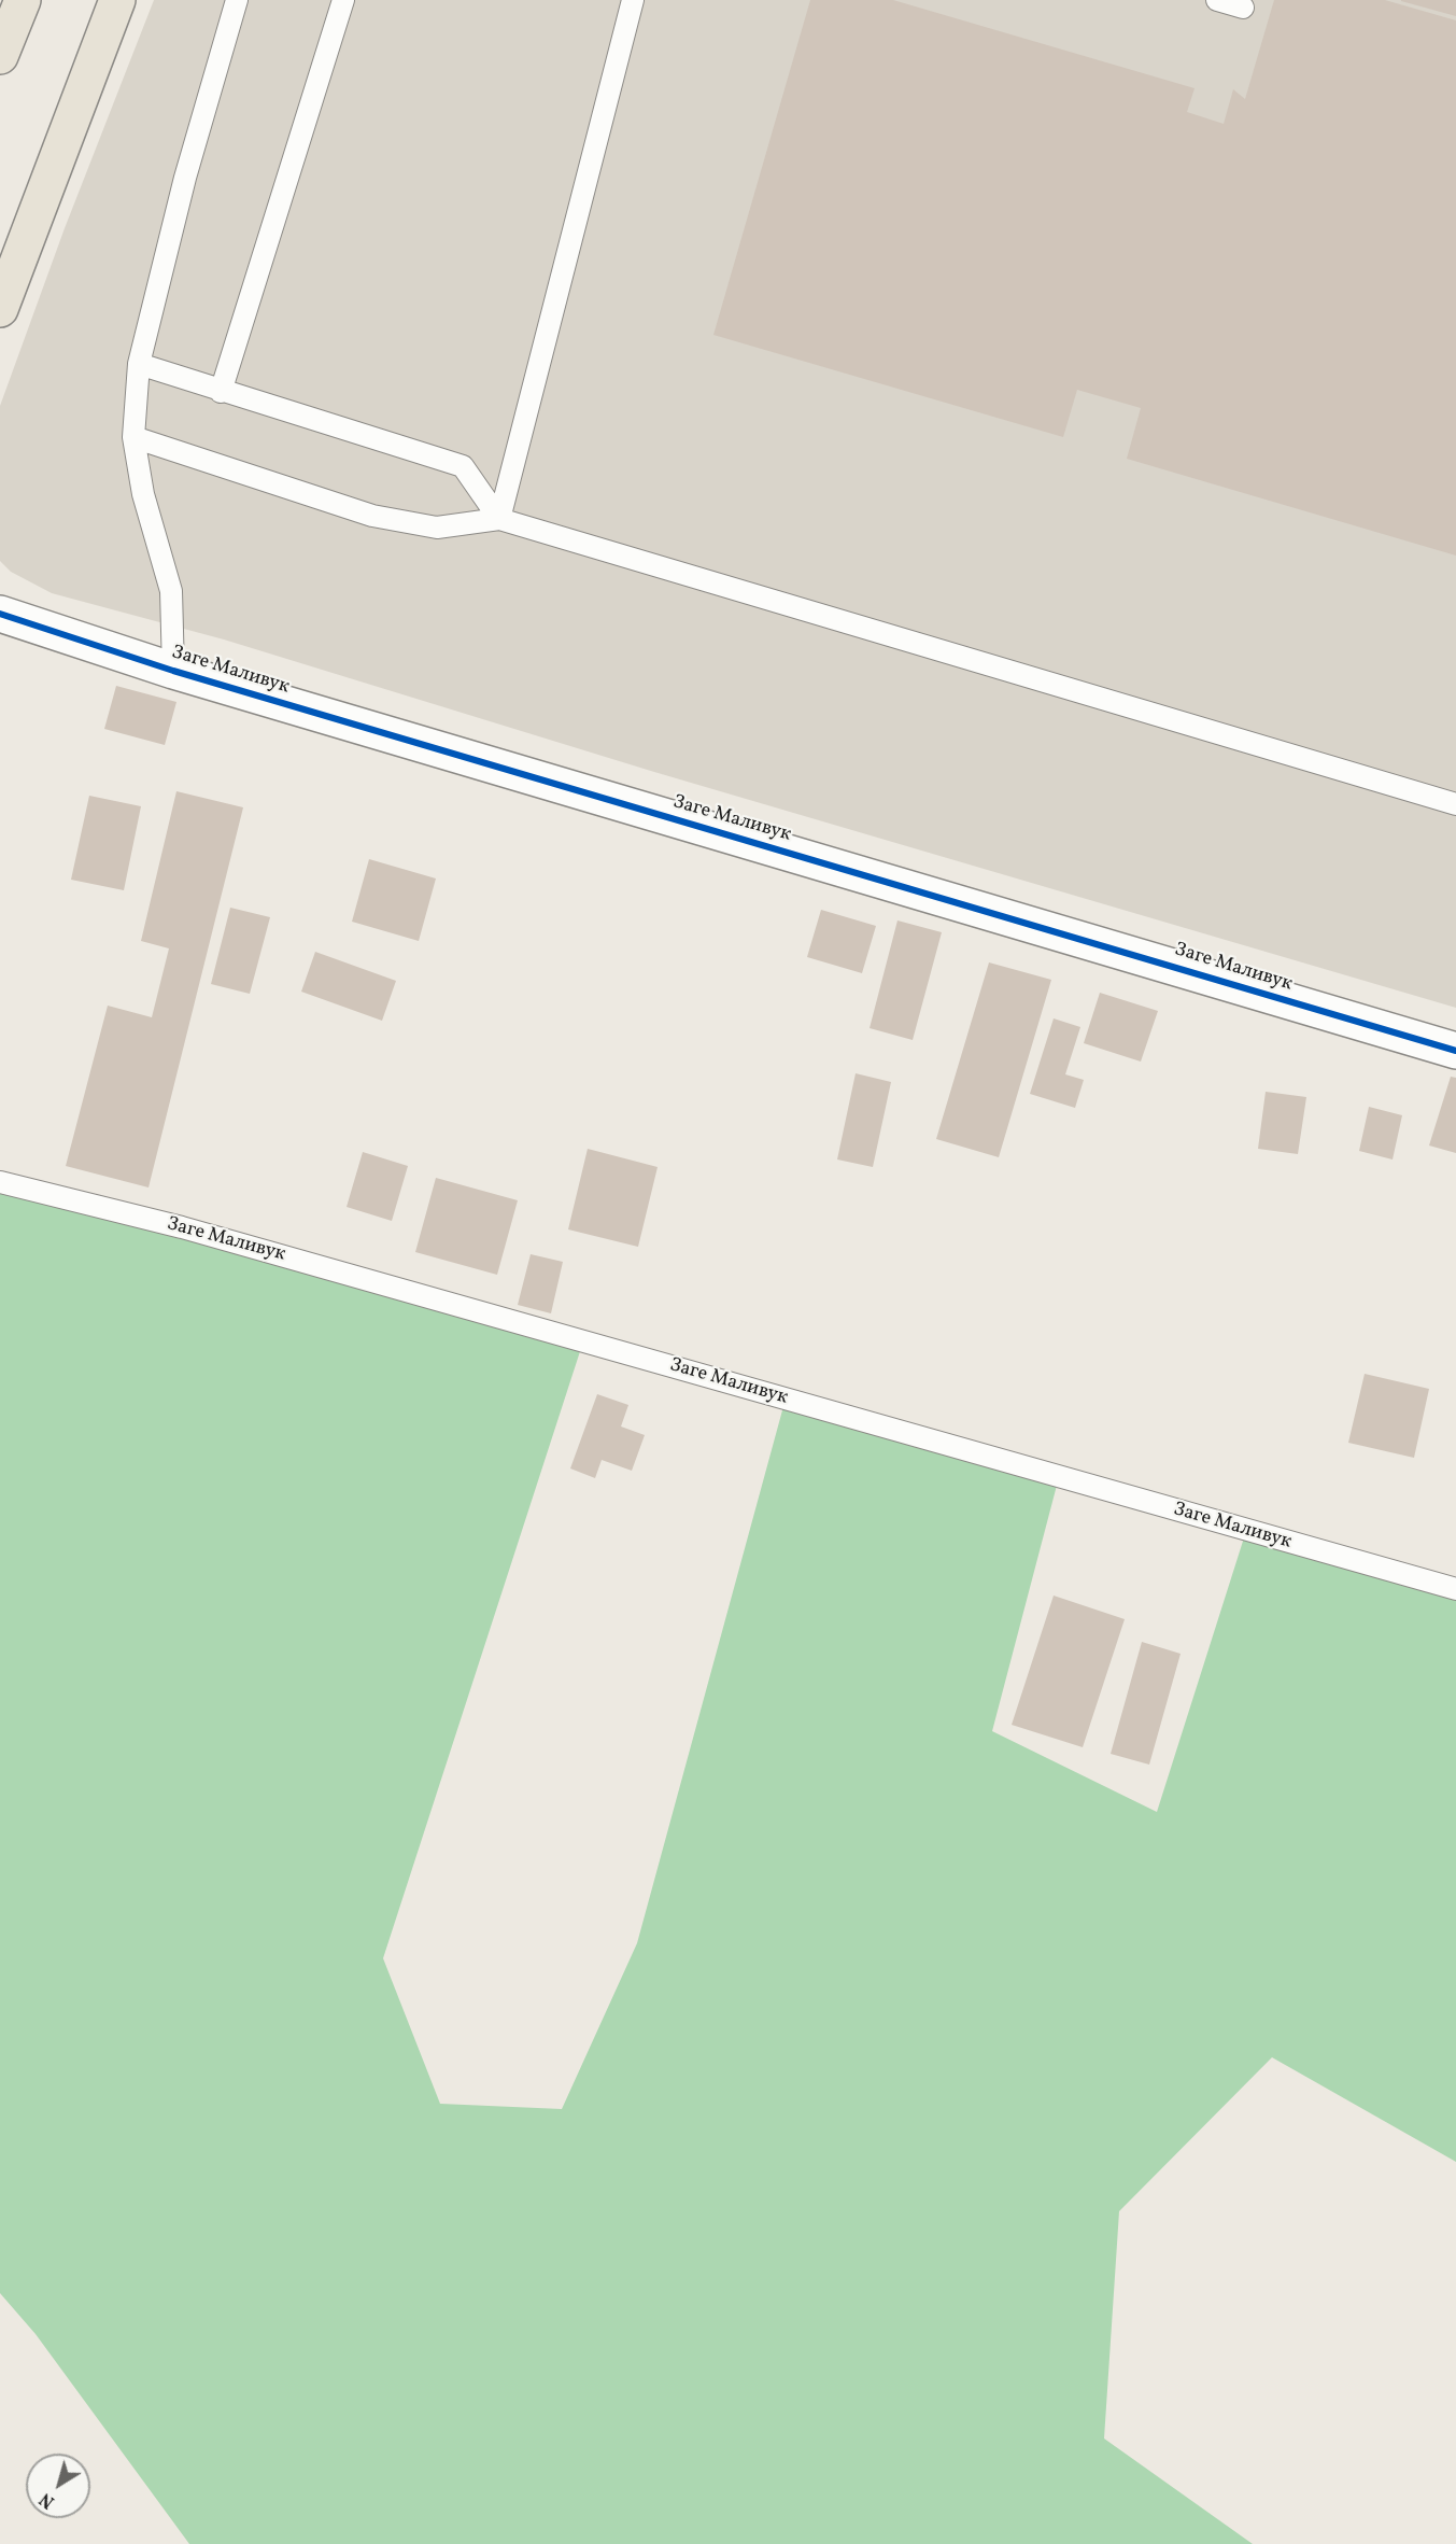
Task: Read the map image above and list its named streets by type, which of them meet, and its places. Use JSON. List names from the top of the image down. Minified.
{"streets":{"street":["Заге Маливук"]},"north":"bottom left"}
